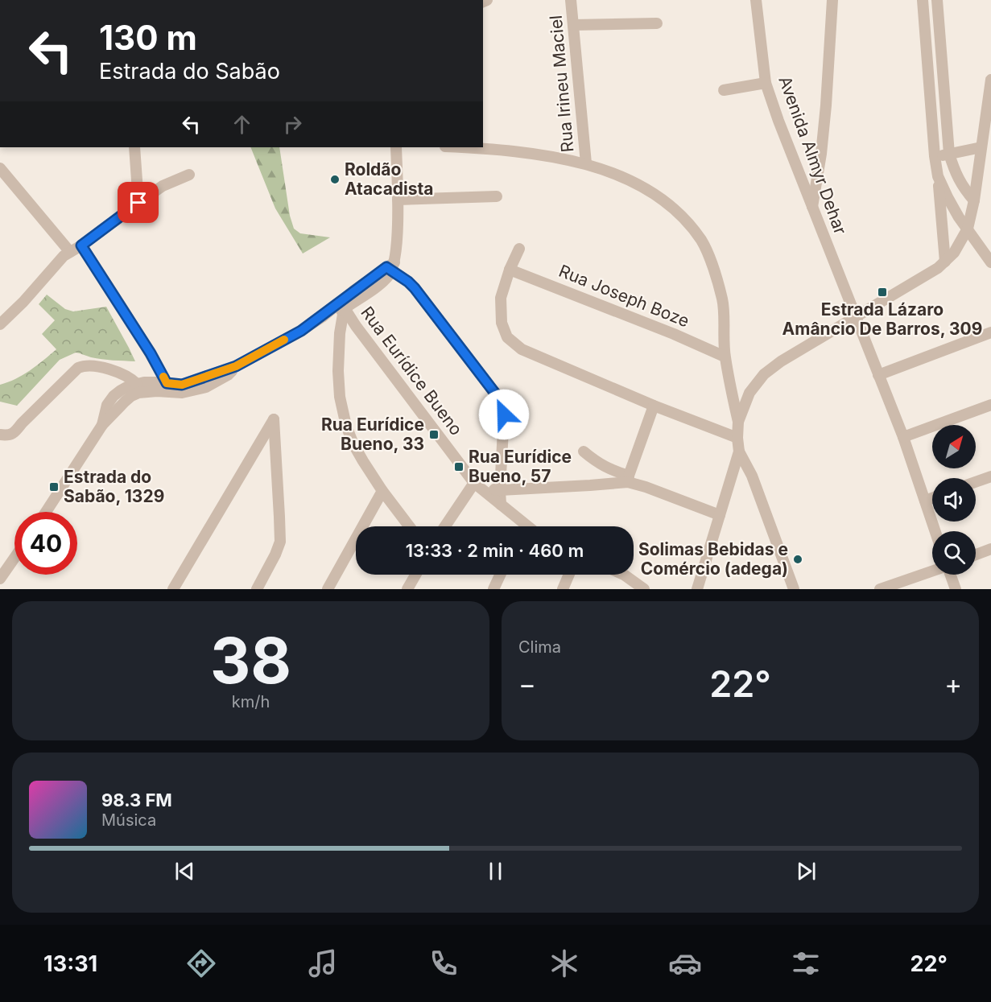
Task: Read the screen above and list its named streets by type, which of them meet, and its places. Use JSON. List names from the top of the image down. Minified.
{"streets":{"street":["Rua Irineu Maciel","Avenida Almyr Dehar","Rua Joseph Boze","Rua Eurídice Bueno"]},"places":{"other":["Roldão Atacadista","Solimas Bebidas e Comércio (adega)"],"transit":["Estrada Lázaro Amâncio De Barros, 309","Rua Eurídice Bueno, 33","Rua Eurídice Bueno, 57","Estrada do Sabão, 1329"]},"north":"top right","page":{"turn":["130 m","Estrada do Sabão"],"limit":"40","trip":"13:33 · 2 min · 460 m","tile":[["38","km/h"],"Clima"],"heat":["−","22°","+"],"song":["98.3 FM","Música"],"tabs":["13:31","22°"]}}
